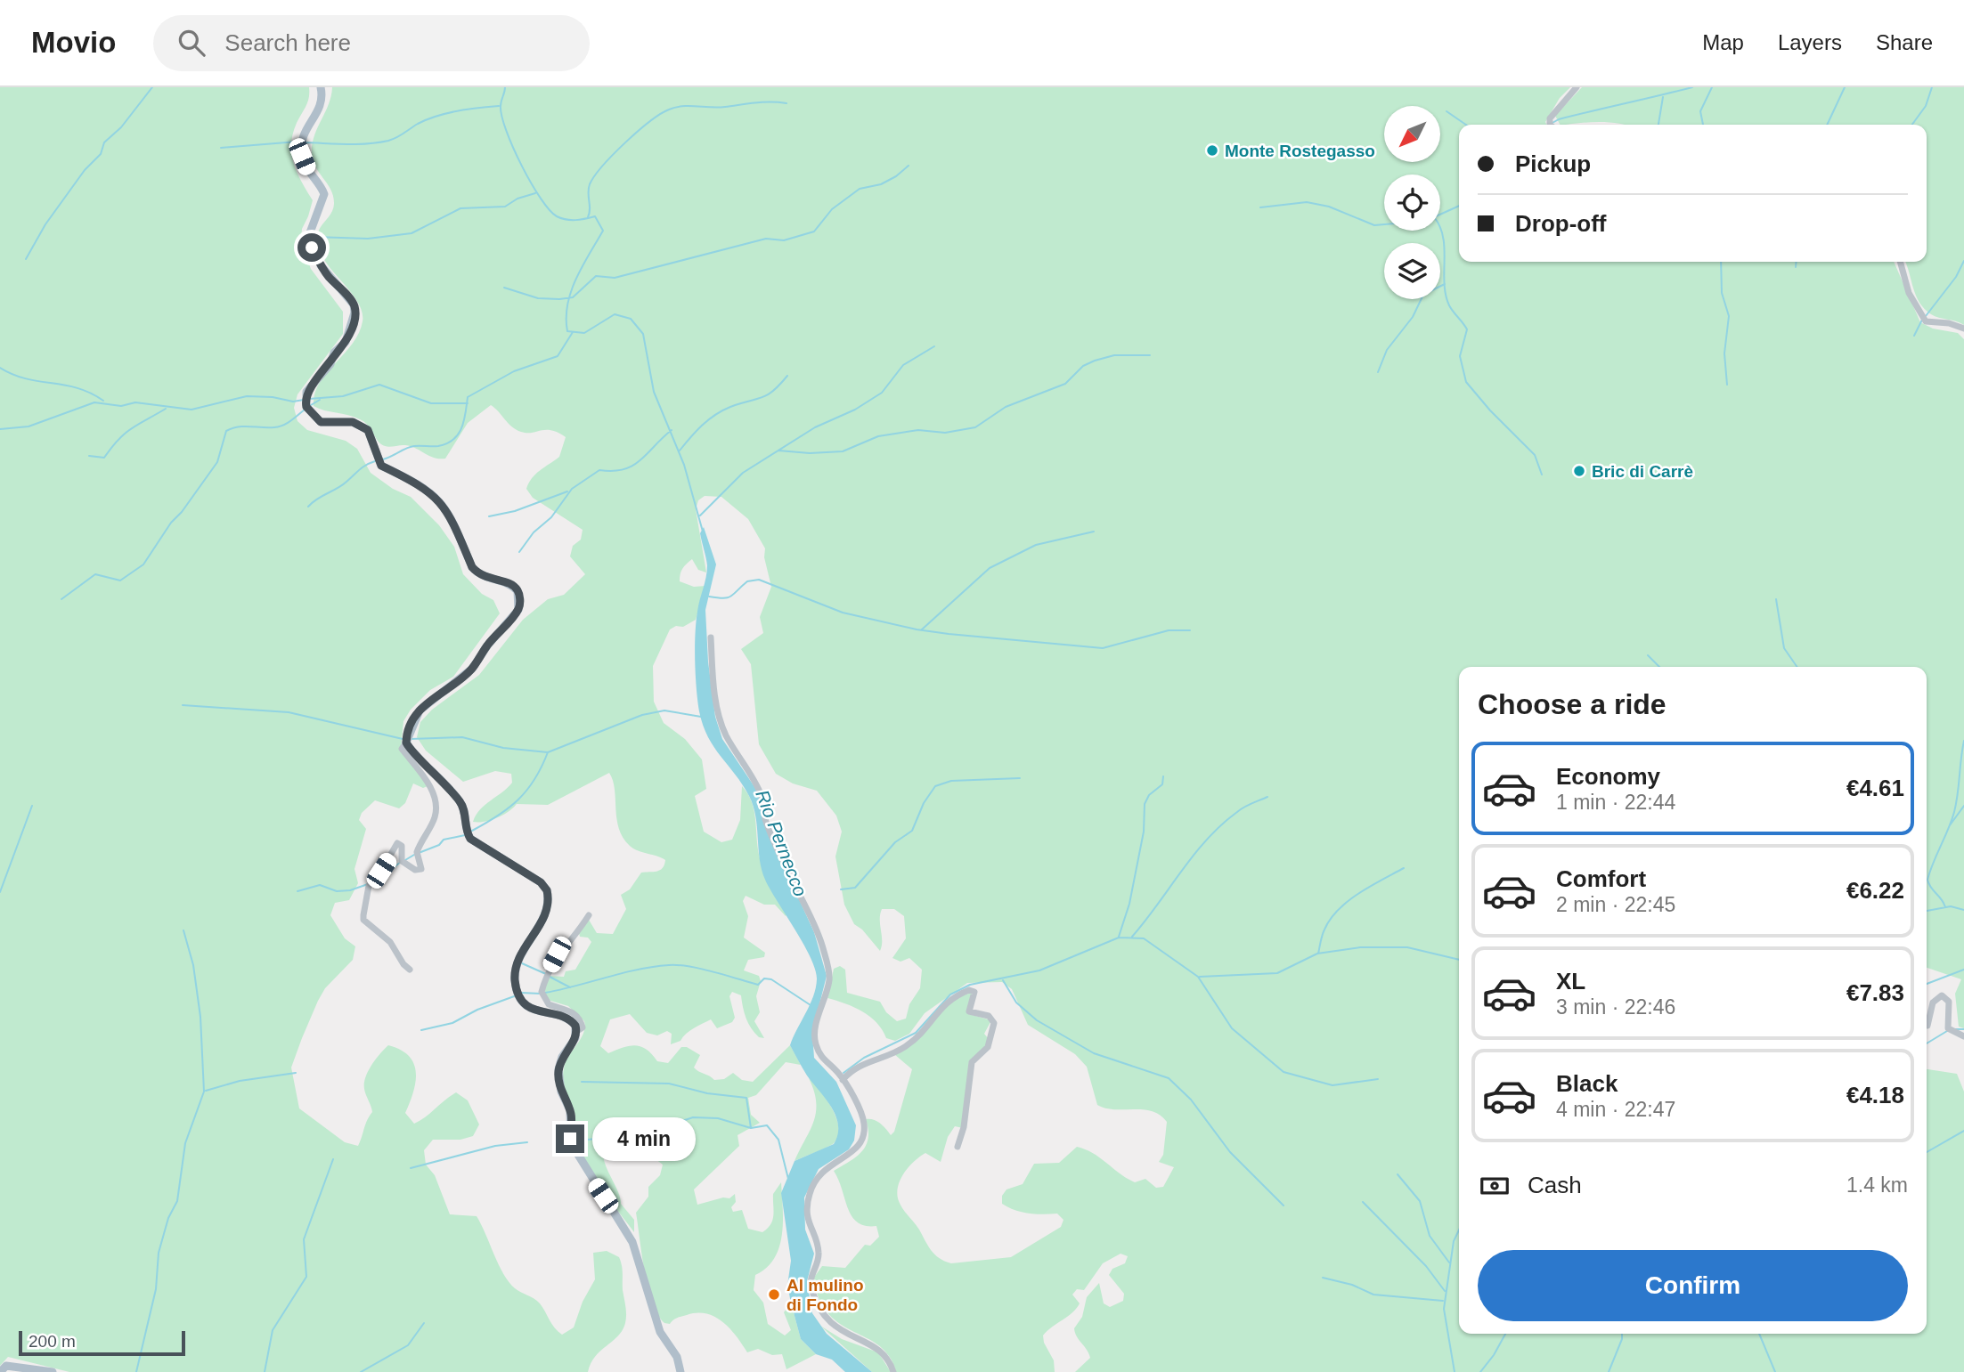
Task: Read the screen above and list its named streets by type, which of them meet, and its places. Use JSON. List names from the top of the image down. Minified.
{"water":["Rio Pernecco"],"places":["Monte Rostegasso","Bric di Carrè","Al mulino di Fondo"],"scale_bar":"200 m","north":"bottom left","page":{"header":"Movio","search":"Search here","nav":["Map","Layers","Share"],"banner":["Pickup","Drop-off"],"heading":"Choose a ride","list":[{"name":"Economy","note":"1 min · 22:44","value":"€4.61"},{"name":"Comfort","note":"2 min · 22:45","value":"€6.22"},{"name":"XL","note":"3 min · 22:46","value":"€7.83"},{"name":"Black","note":"4 min · 22:47","value":"€4.18"}],"bubble":"4 min","pay":["Cash","1.4 km"],"buttons":"Confirm","scale":"200 m"}}
